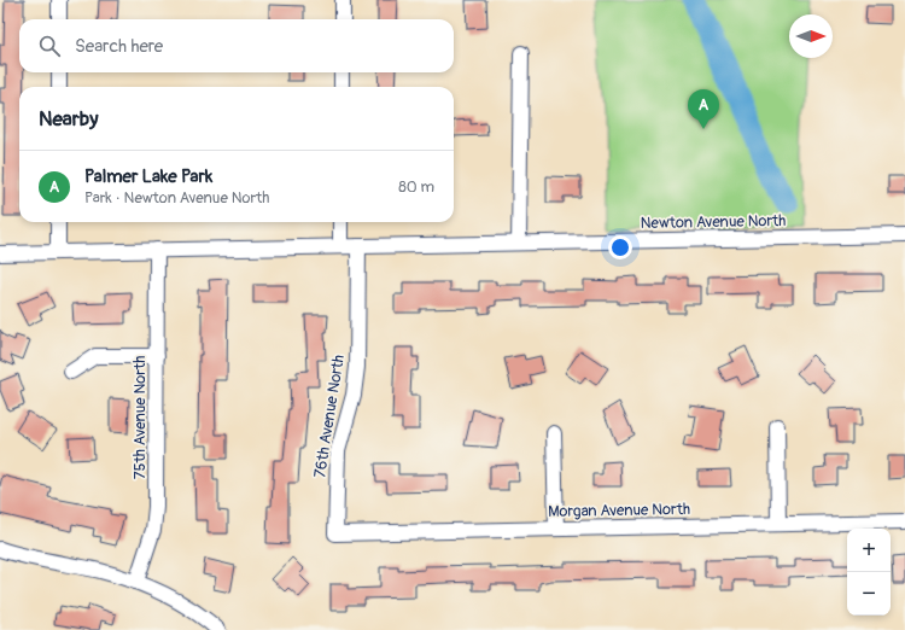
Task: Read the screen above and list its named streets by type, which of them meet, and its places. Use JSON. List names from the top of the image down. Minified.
{"streets":{"street":["Newton Avenue North","76th Avenue North","75th Avenue North","Morgan Avenue North"]},"crossings":[["Newton Avenue North","76th Avenue North"],["Newton Avenue North","75th Avenue North"],["76th Avenue North","Morgan Avenue North"]],"north":"right","page":{"search":"Search here","heading":"Nearby","pins":"A","list":[{"mark":"A","name":"Palmer Lake Park","note":"Park · Newton Avenue North","value":"80 m"}],"map_buttons":["+","−"]}}
